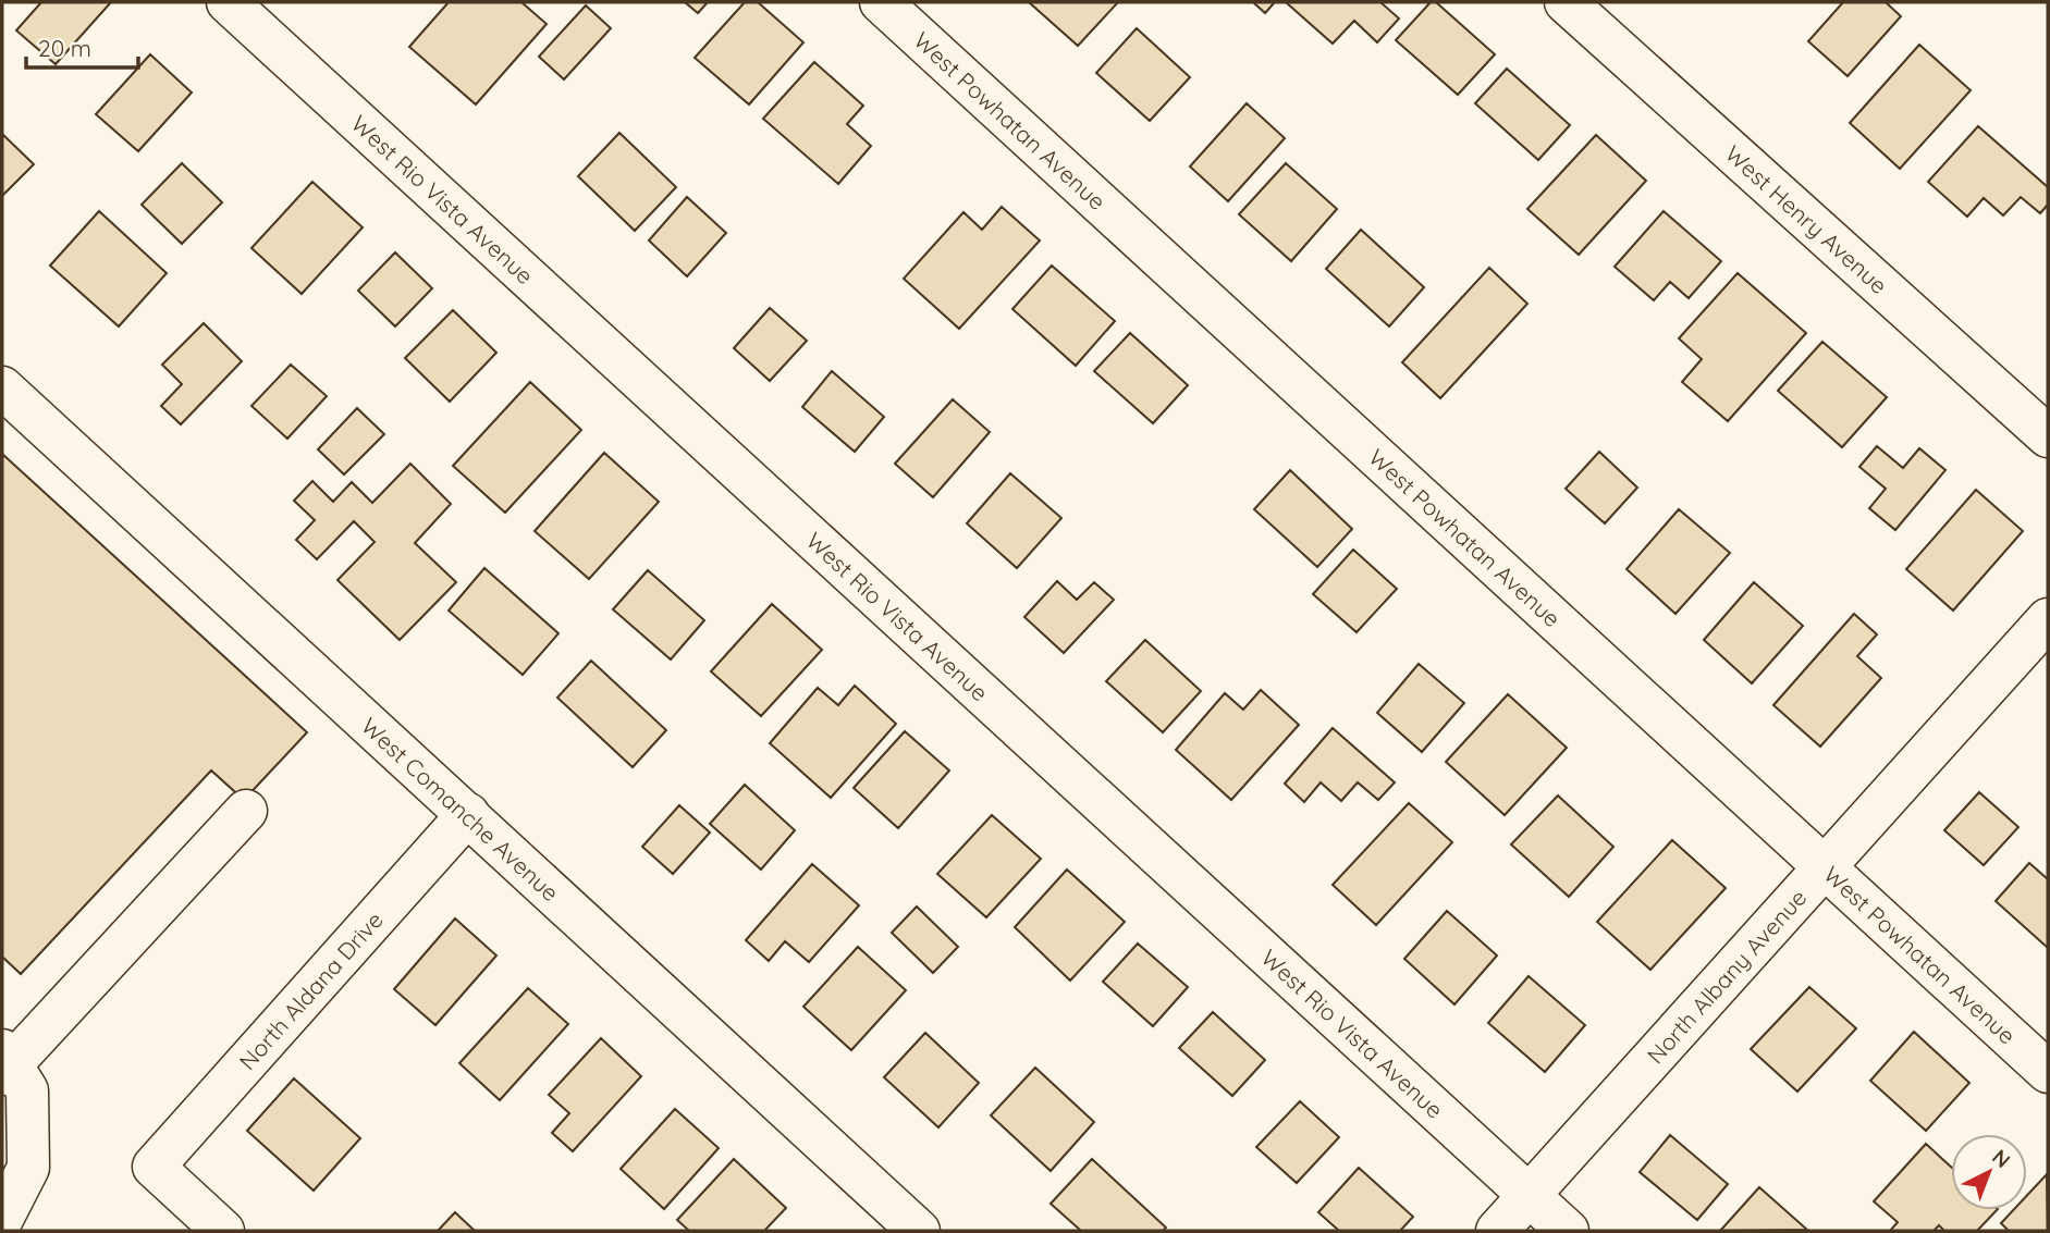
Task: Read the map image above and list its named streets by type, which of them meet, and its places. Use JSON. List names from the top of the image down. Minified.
{"streets":{"street":["West Powhatan Avenue","West Rio Vista Avenue","West Henry Avenue","West Comanche Avenue","North Albany Avenue","North Aldana Drive"]},"crossings":[["West Powhatan Avenue","North Albany Avenue"],["West Rio Vista Avenue","North Albany Avenue"],["West Comanche Avenue","North Aldana Drive"]],"scale_bar":"20 m","north":"top right"}
